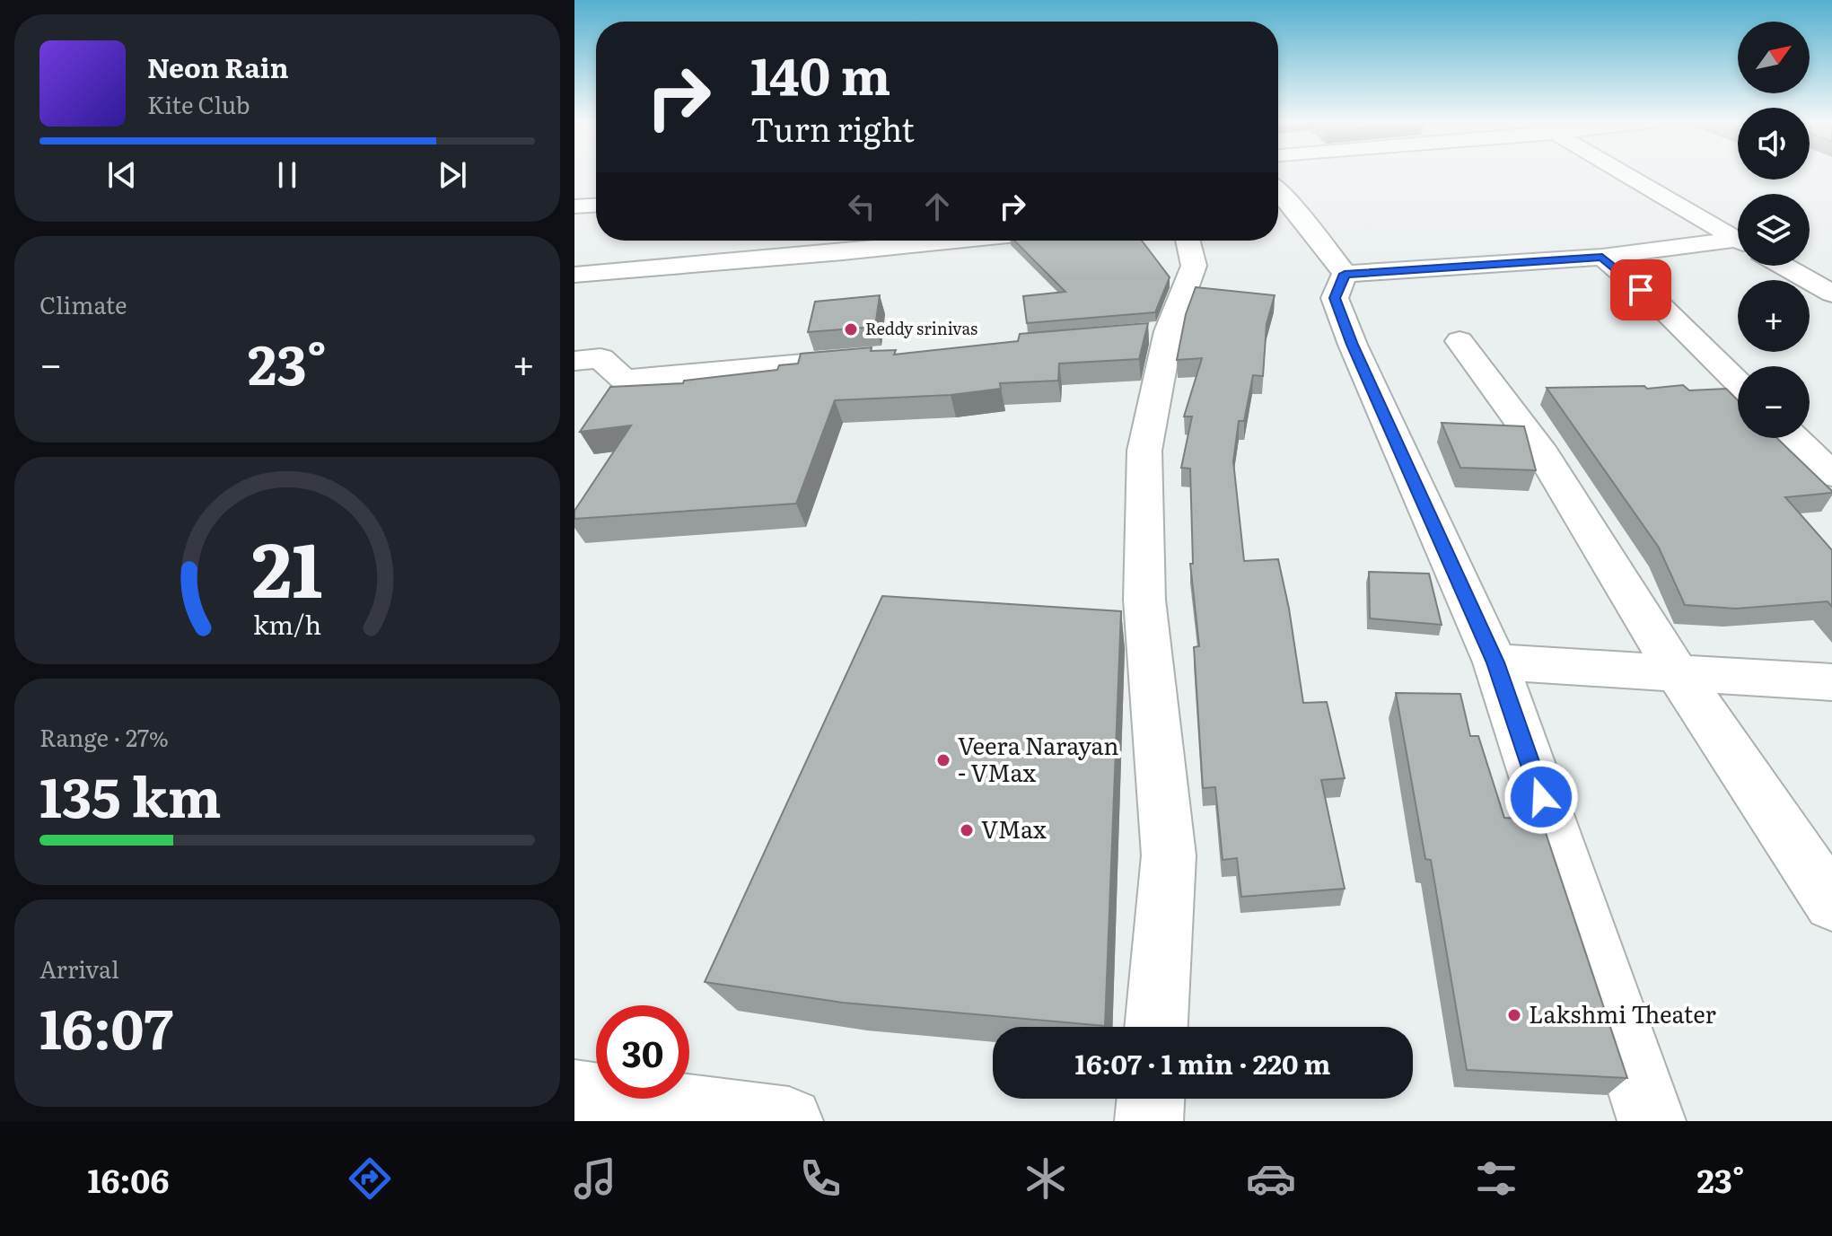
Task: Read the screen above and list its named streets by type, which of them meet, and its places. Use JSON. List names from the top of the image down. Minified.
{"places":["Reddy srinivas","Veera Narayan - VMax","VMax","Lakshmi Theater"],"north":"top right","page":{"map_buttons":["+","−"],"turn":["140 m","Turn right"],"song":["Neon Rain","Kite Club"],"tile":["Climate",["Range · 27%","135 km"],["Arrival","16:07"]],"heat":["−","23°","+"],"limit":"30","trip":"16:07 · 1 min · 220 m","tabs":["16:06","23°"],"gauge":["21","km/h"]}}
